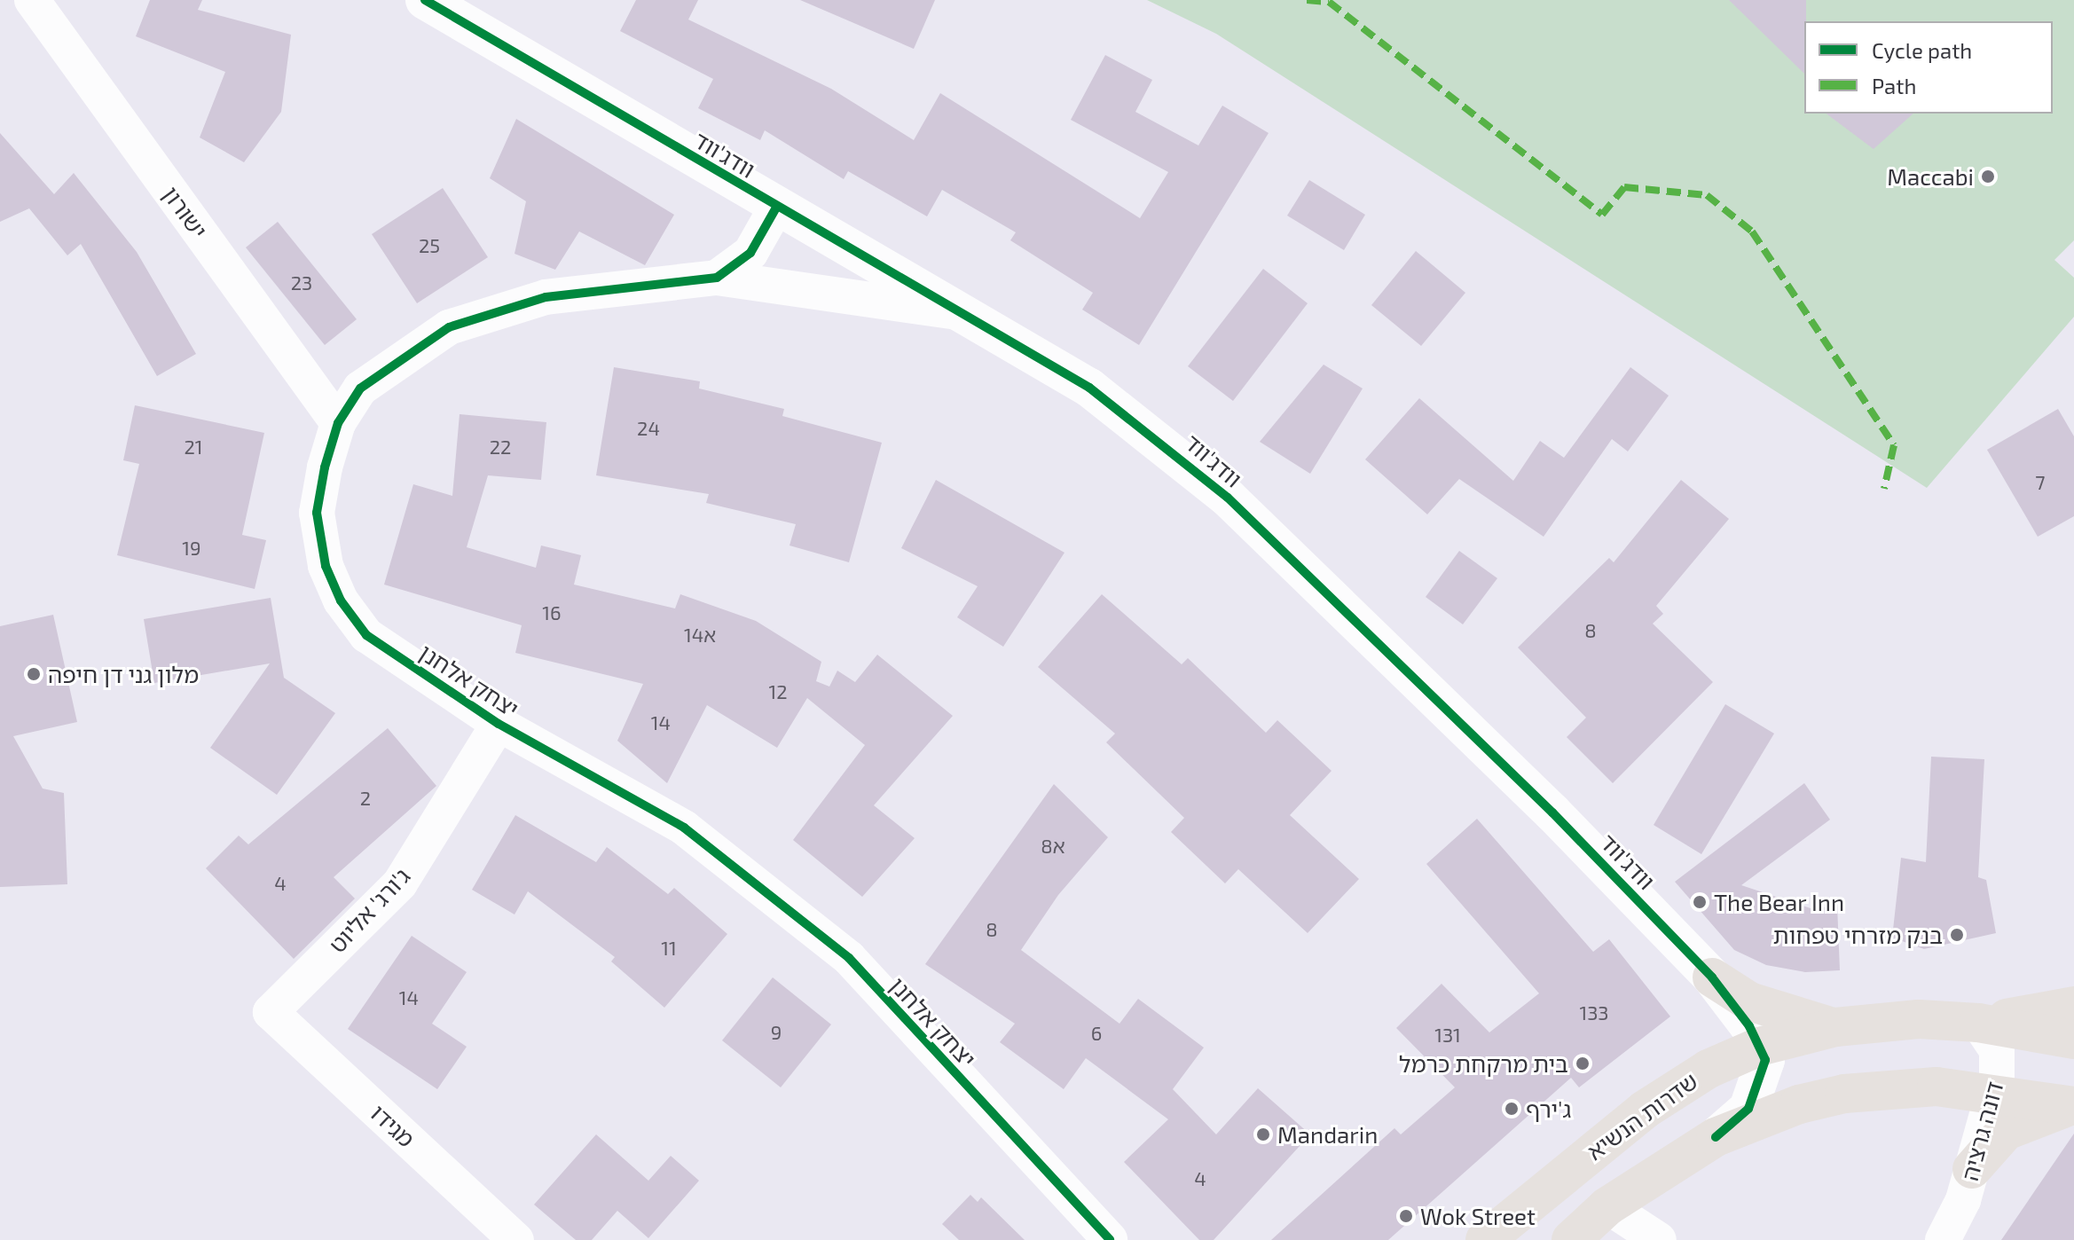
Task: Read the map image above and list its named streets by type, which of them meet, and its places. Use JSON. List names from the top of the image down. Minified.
{"streets":{"main road":["שדרות הנשיא"],"street":["וודג'ווד","ישורון","יצחק אלחנן","ג'ורג' אליוט","מגידו","דונה גרציה"]},"crossings":[["וודג'ווד","יצחק אלחנן"],["וודג'ווד","שדרות הנשיא"],["ישורון","יצחק אלחנן"],["יצחק אלחנן","ג'ורג' אליוט"],["ג'ורג' אליוט","מגידו"],["שדרות הנשיא","דונה גרציה"]],"places":["Maccabi","מלון גני דן חיפה","The Bear Inn","בנק מזרחי טפחות","בית מרקחת כרמל","ג'ירף","Mandarin","Wok Street"],"house_numbers":["25","23","24","21","22","7","19","16","8","14א","12","14","2","8א","4","8","11","14","133","9","6","131","4"],"legend":["Cycle path","Path"]}
